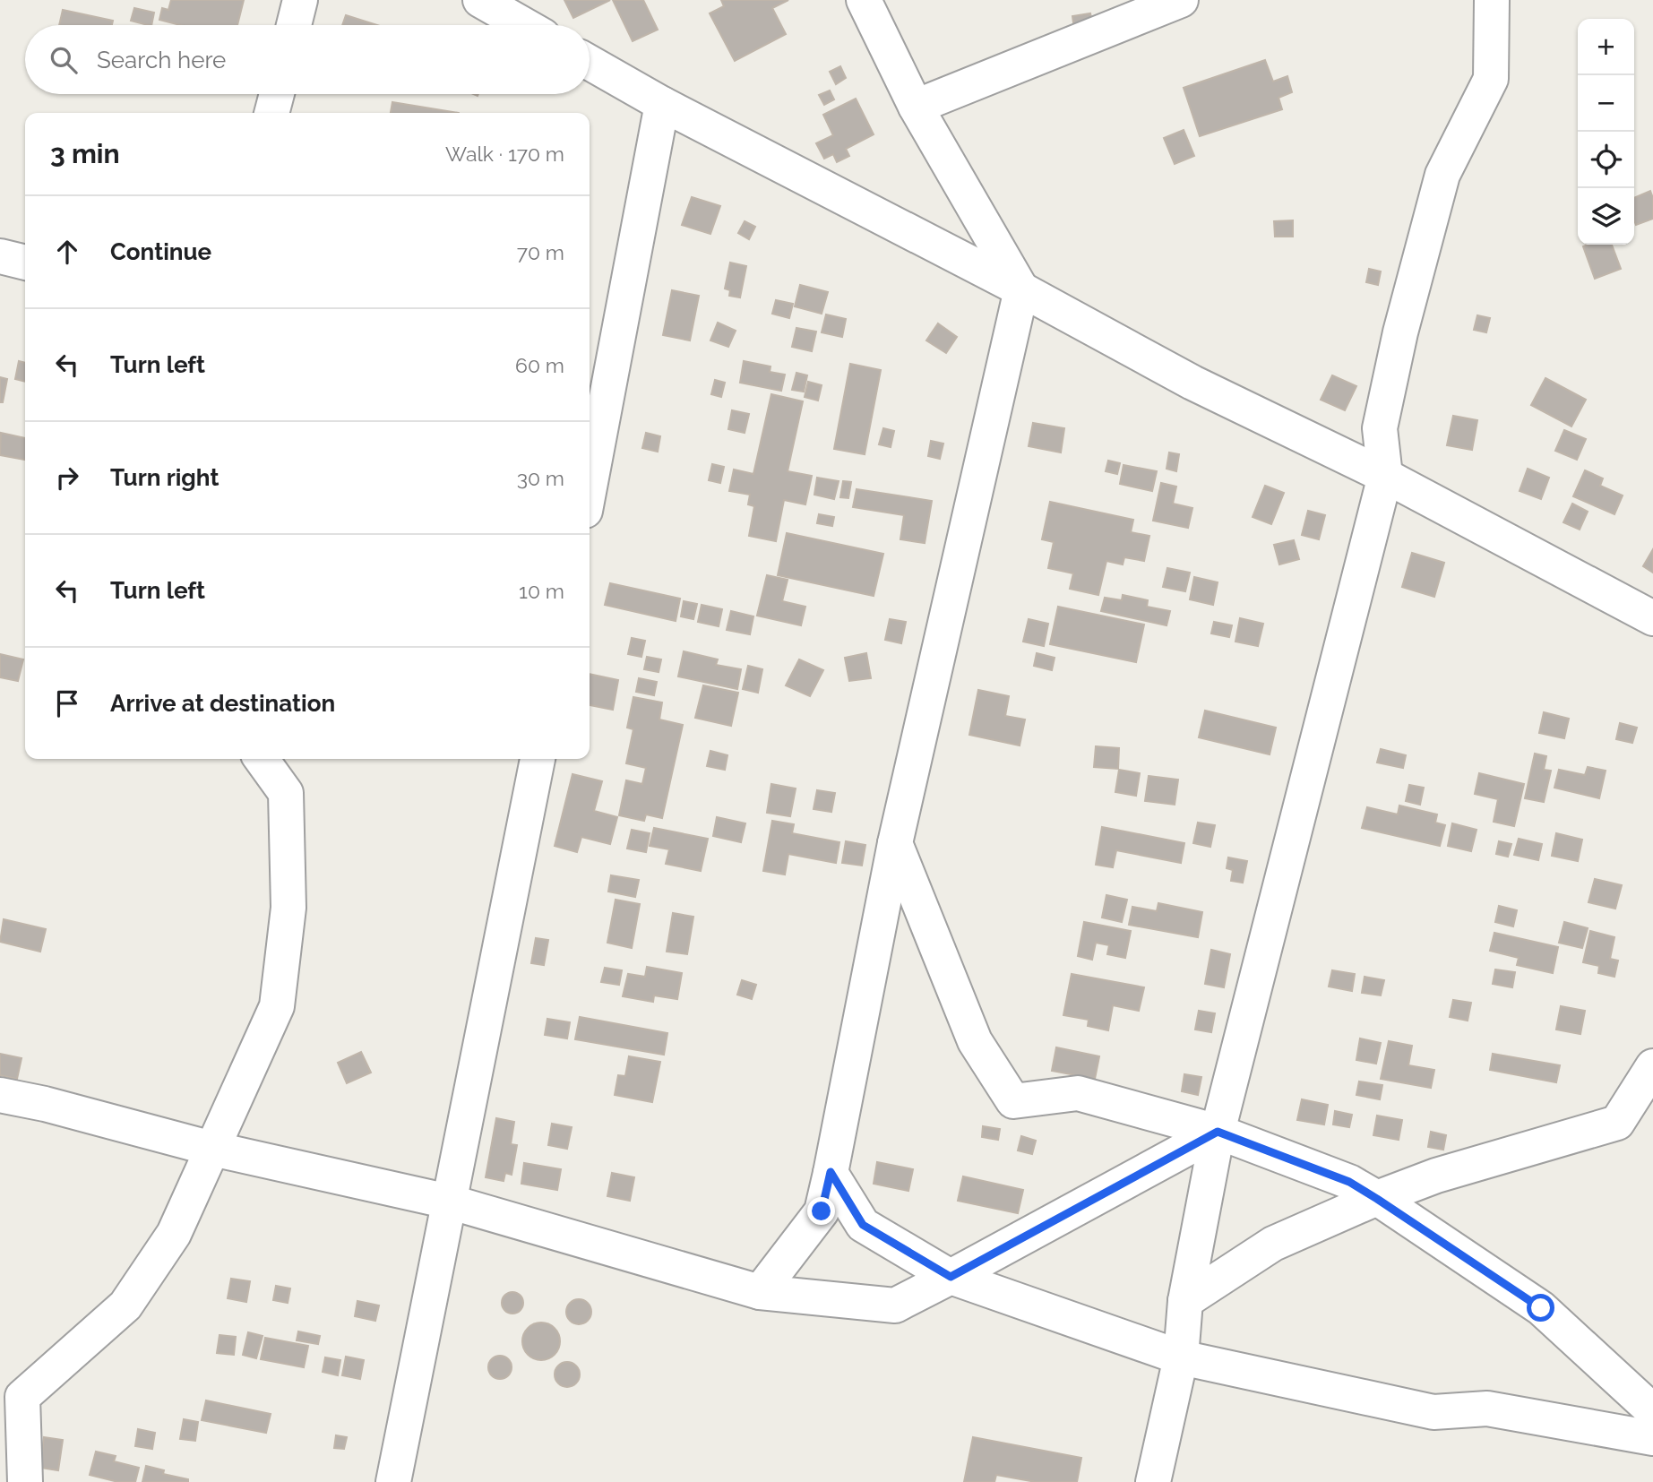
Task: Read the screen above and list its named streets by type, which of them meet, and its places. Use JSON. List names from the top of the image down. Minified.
{"page":{"map_buttons":["+","−"],"search":"Search here","heading":["3 min","Walk · 170 m"],"list":[["Continue","70 m"],["Turn left","60 m"],["Turn right","30 m"],["Turn left","10 m"],"Arrive at destination"]}}
